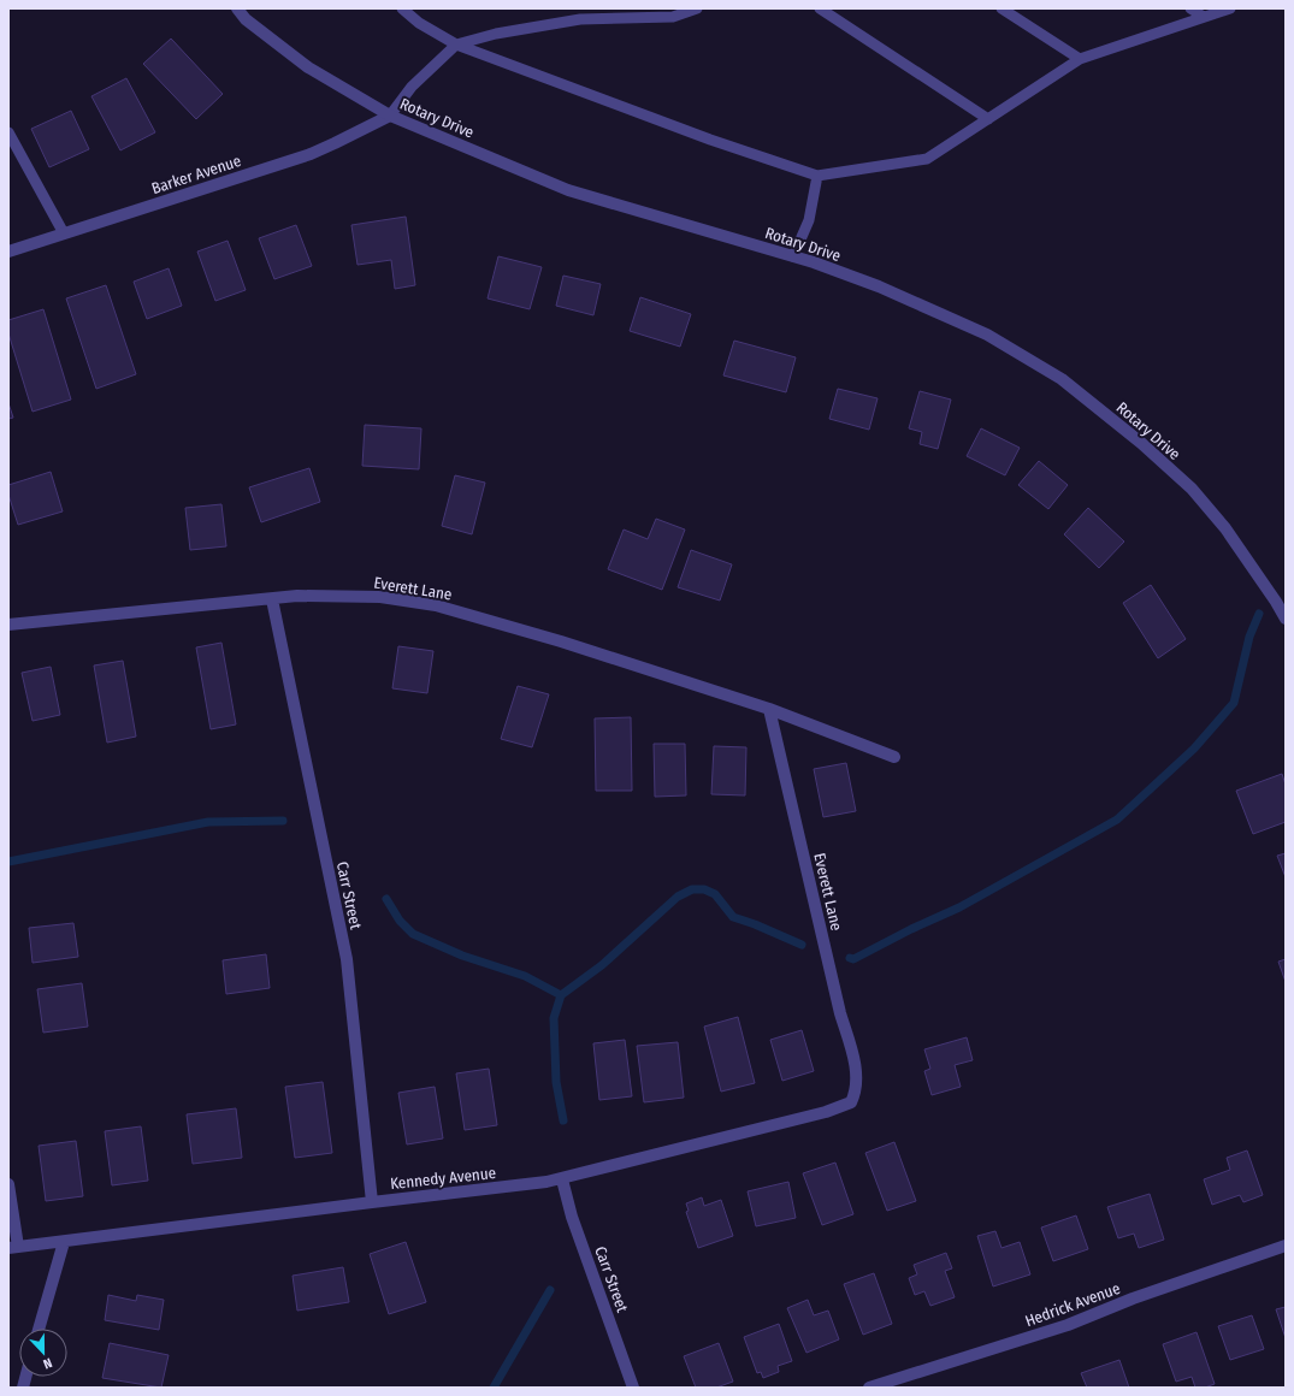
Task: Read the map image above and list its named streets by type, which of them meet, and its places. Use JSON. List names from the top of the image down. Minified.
{"streets":{"street":["Rotary Drive","Barker Avenue","Everett Lane","Carr Street","Kennedy Avenue","Hedrick Avenue"]},"crossings":[["Rotary Drive","Barker Avenue"],["Everett Lane","Carr Street"],["Everett Lane","Kennedy Avenue"],["Carr Street","Kennedy Avenue"]],"north":"bottom"}
